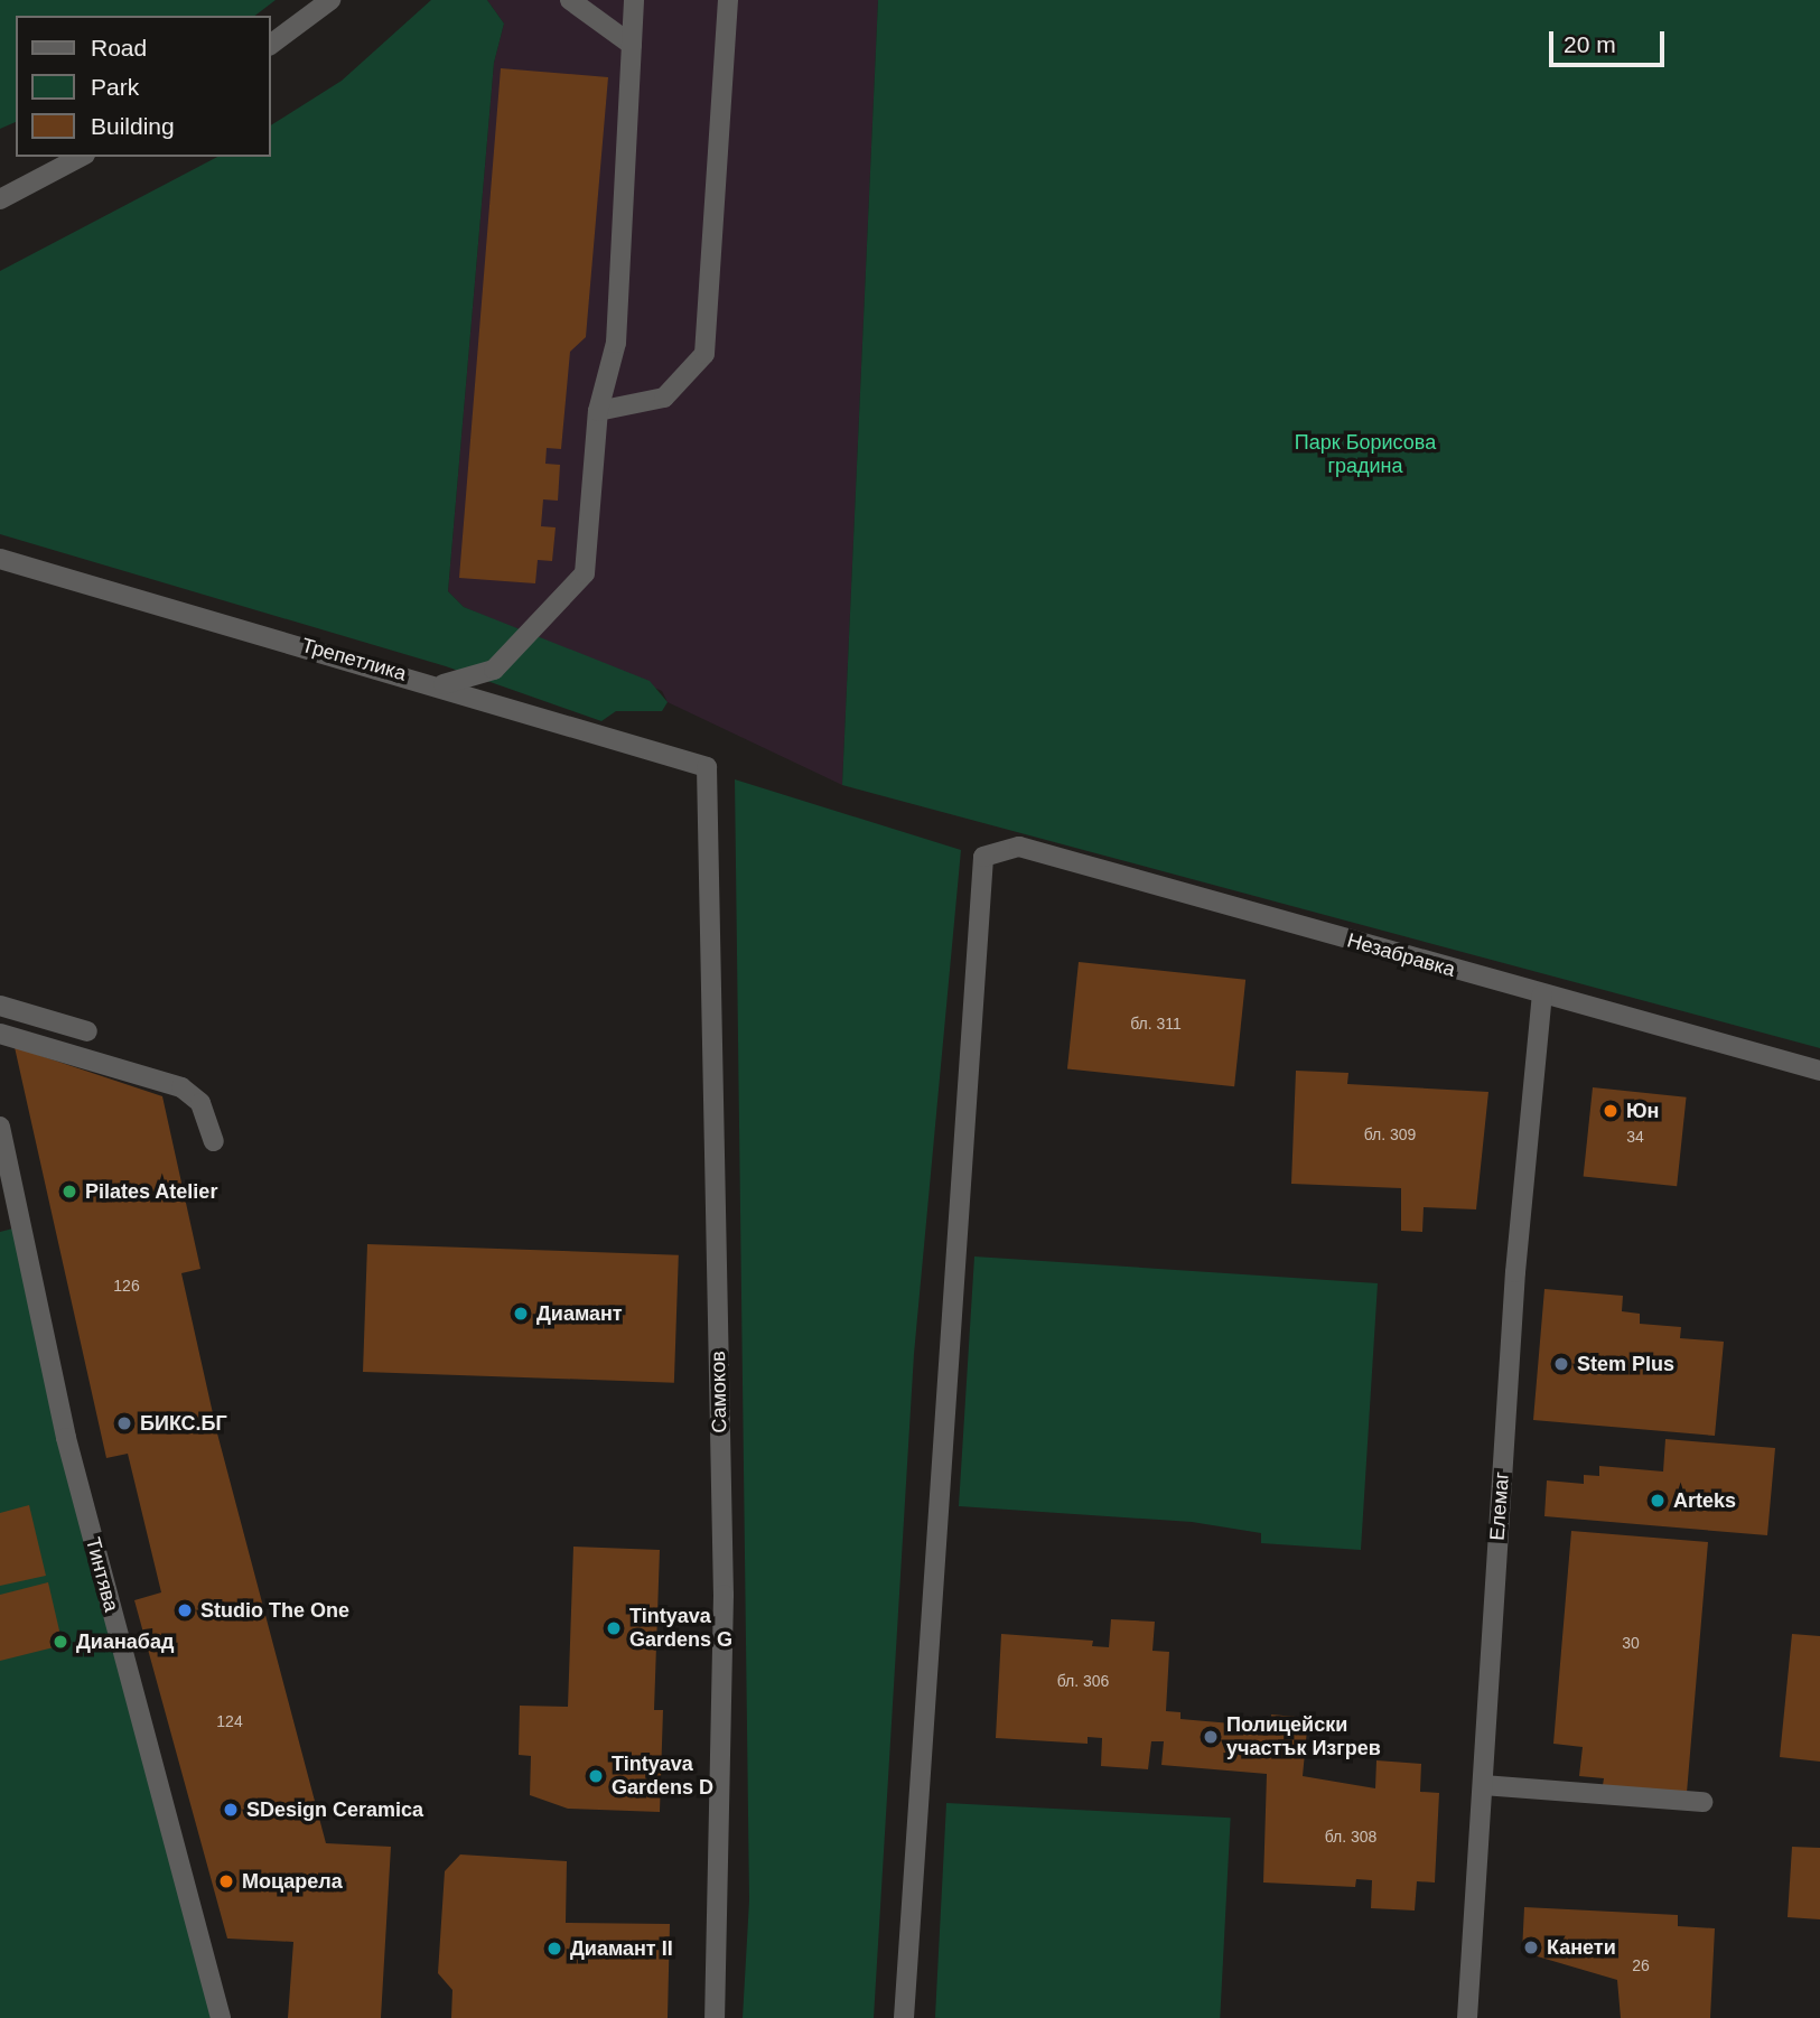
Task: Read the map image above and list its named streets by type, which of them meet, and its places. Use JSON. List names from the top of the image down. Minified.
{"streets":{"street":["Трепетлика","Незабравка","Самоков","Елемаг","Тинтява"]},"crossings":[["Трепетлика","Самоков"],["Незабравка","Елемаг"]],"parks":["Парк Борисова градина"],"places":["Юн","Pilates Atelier","Диамант","Stem Plus","БИКС.БГ","Arteks","Studio The One","Tintyava Gardens G","Дианабад","Полицейски участък Изгрев","Tintyava Gardens D","SDesign Ceramica","Моцарела","Канети","Диамант II"],"house_numbers":["бл. 311","бл. 309","34","126","30","бл. 306","124","бл. 308","26"],"legend":["Road","Park","Building"],"scale_bar":"20 m"}
